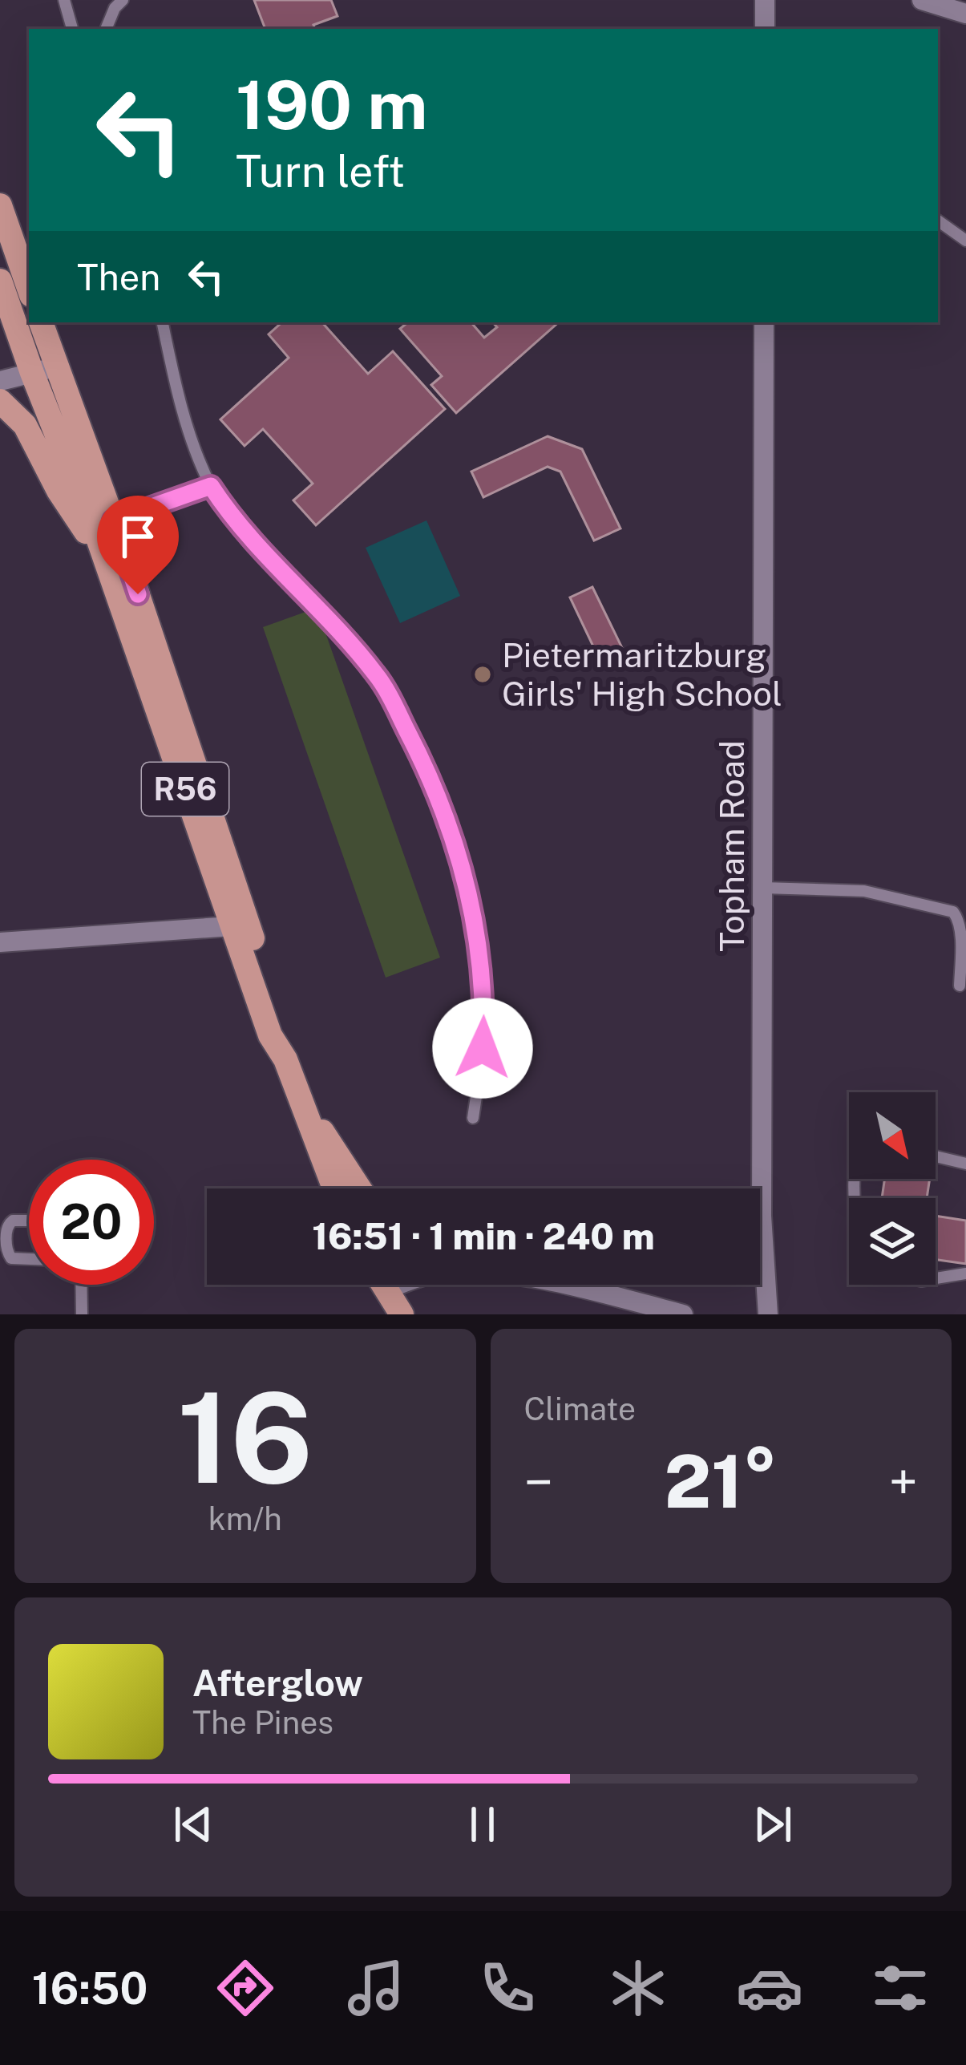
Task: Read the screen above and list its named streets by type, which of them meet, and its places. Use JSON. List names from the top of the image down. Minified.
{"streets":{"main road":["R56"],"street":["Topham Road"]},"places":["Pietermaritzburg Girls' High School"],"north":"bottom right","page":{"turn":["190 m","Turn left"],"then":"Then","limit":"20","trip":"16:51 · 1 min · 240 m","tile":[["16","km/h"],"Climate"],"heat":["−","21°","+"],"song":["Afterglow","The Pines"],"tabs":"16:50"}}
